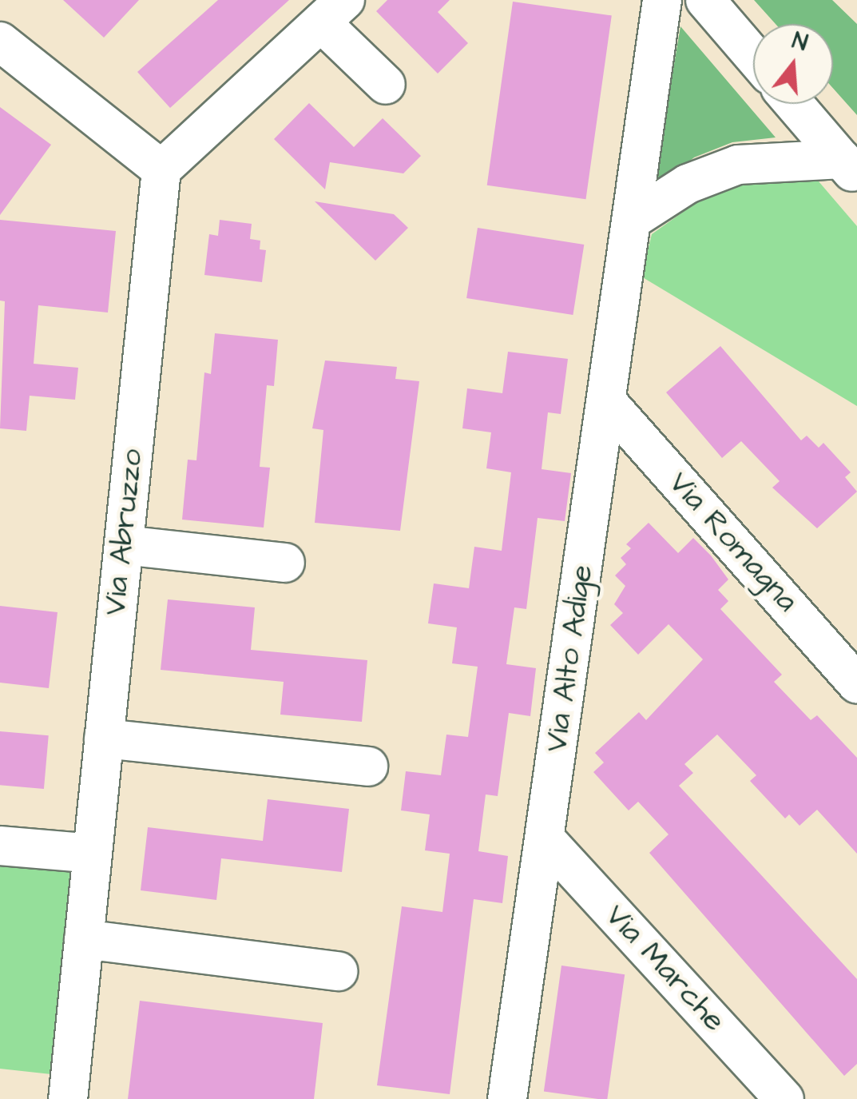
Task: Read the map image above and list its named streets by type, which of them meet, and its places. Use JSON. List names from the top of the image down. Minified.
{"streets":{"street":["Via Abruzzo","Via Romagna","Via Alto Adige","Via Marche"]},"crossings":[["Via Romagna","Via Alto Adige"],["Via Alto Adige","Via Marche"]],"north":"top"}
